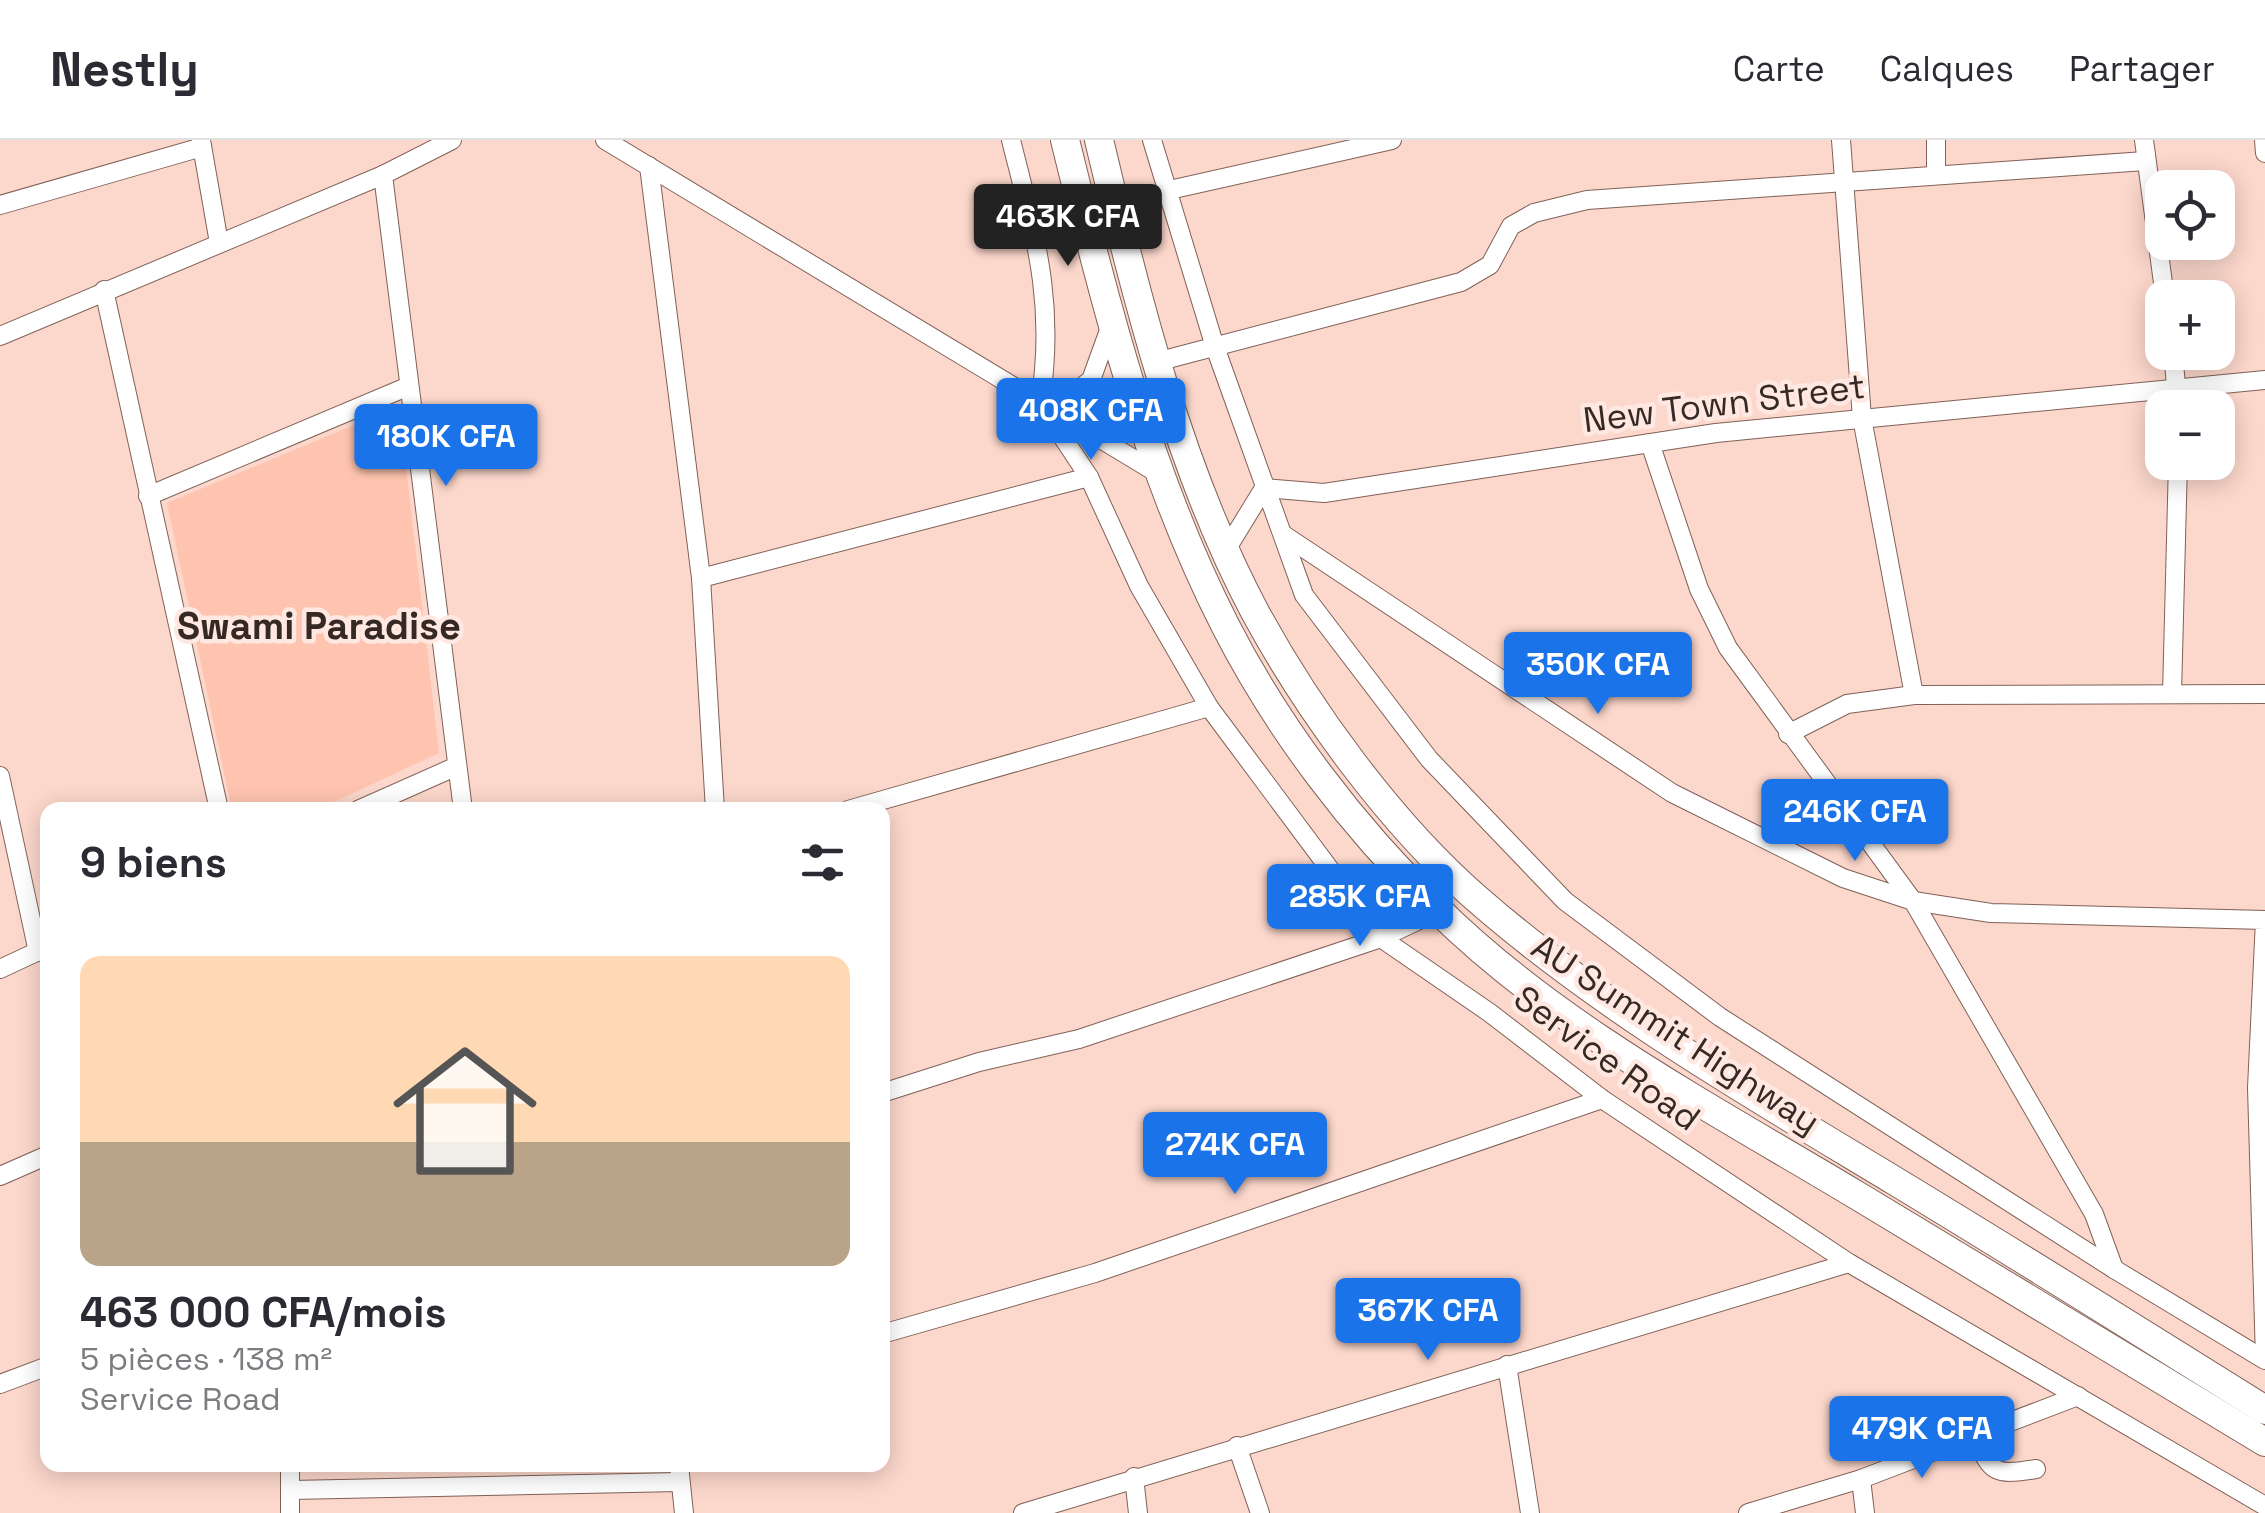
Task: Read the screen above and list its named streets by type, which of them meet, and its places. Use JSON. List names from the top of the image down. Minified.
{"streets":{"main road":["AU Summit Highway"],"street":["New Town Street","Service Road"]},"districts":["Swami Paradise"],"page":{"header":"Nestly","nav":["Carte","Calques","Partager"],"map_buttons":["+","−"],"price":["463K CFA","408K CFA","180K CFA","350K CFA","246K CFA","285K CFA","274K CFA","367K CFA","479K CFA"],"heading":"9 biens","list":[{"name":"463 000 CFA/mois","note":"5 pièces · 138 m² · Service Road"}]}}
